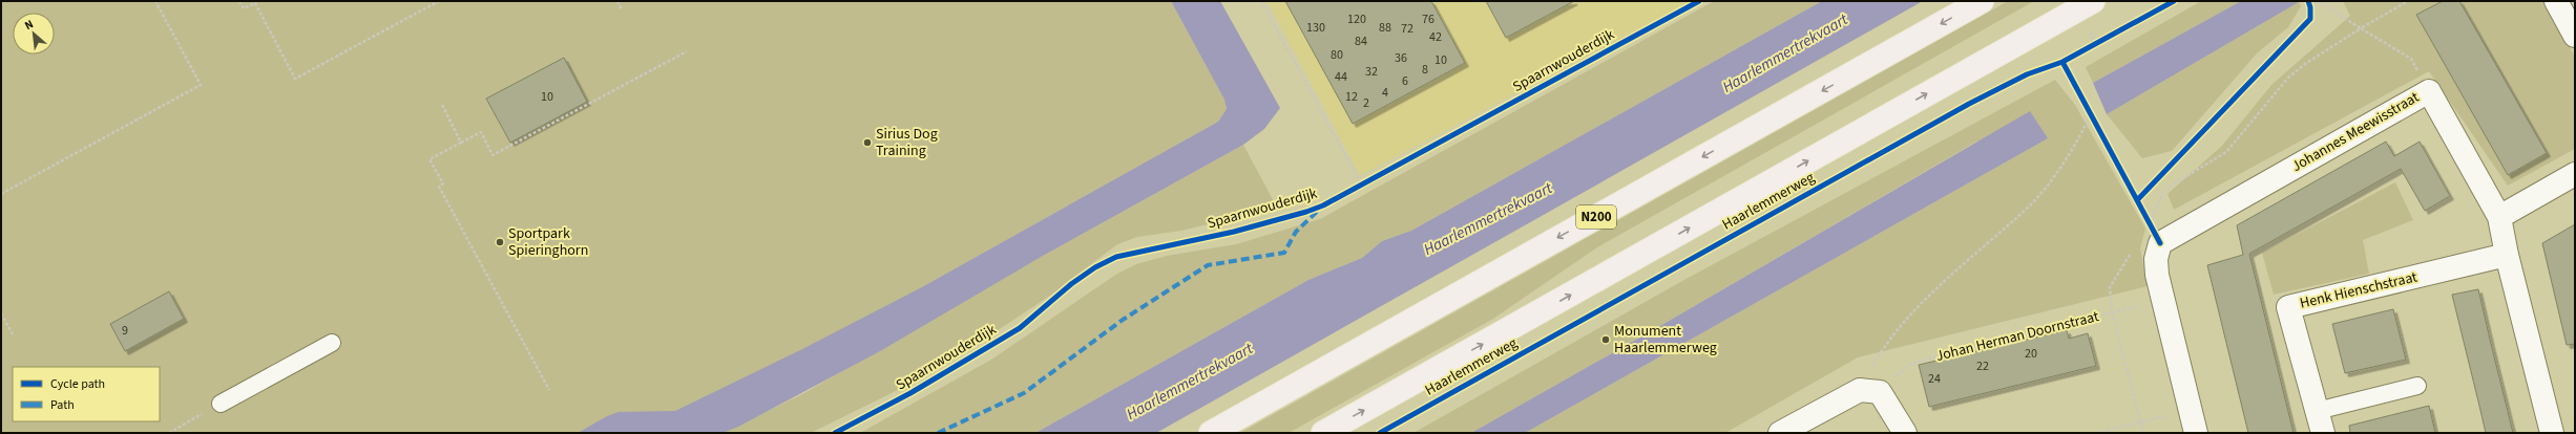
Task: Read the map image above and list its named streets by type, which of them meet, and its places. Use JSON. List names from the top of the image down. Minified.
{"streets":{"main road":["Haarlemmerweg","N200"],"street":["Johannes Meewisstraat","Henk Hienschstraat"],"path":["Johan Herman Doornstraat"],"cycle path":["Spaarnwouderdijk"]},"crossings":[["Johannes Meewisstraat","Henk Hienschstraat"]],"water":["Haarlemmertrekvaart"],"places":["Sirius Dog Training","Sportpark Spieringhorn","Monument Haarlemmerweg"],"house_numbers":["120","76","130","88","72","42","84","80","36","10","8","32","44","6","4","10","12","2","9","20","22","24"],"legend":["Cycle path","Path"],"north":"top left"}
